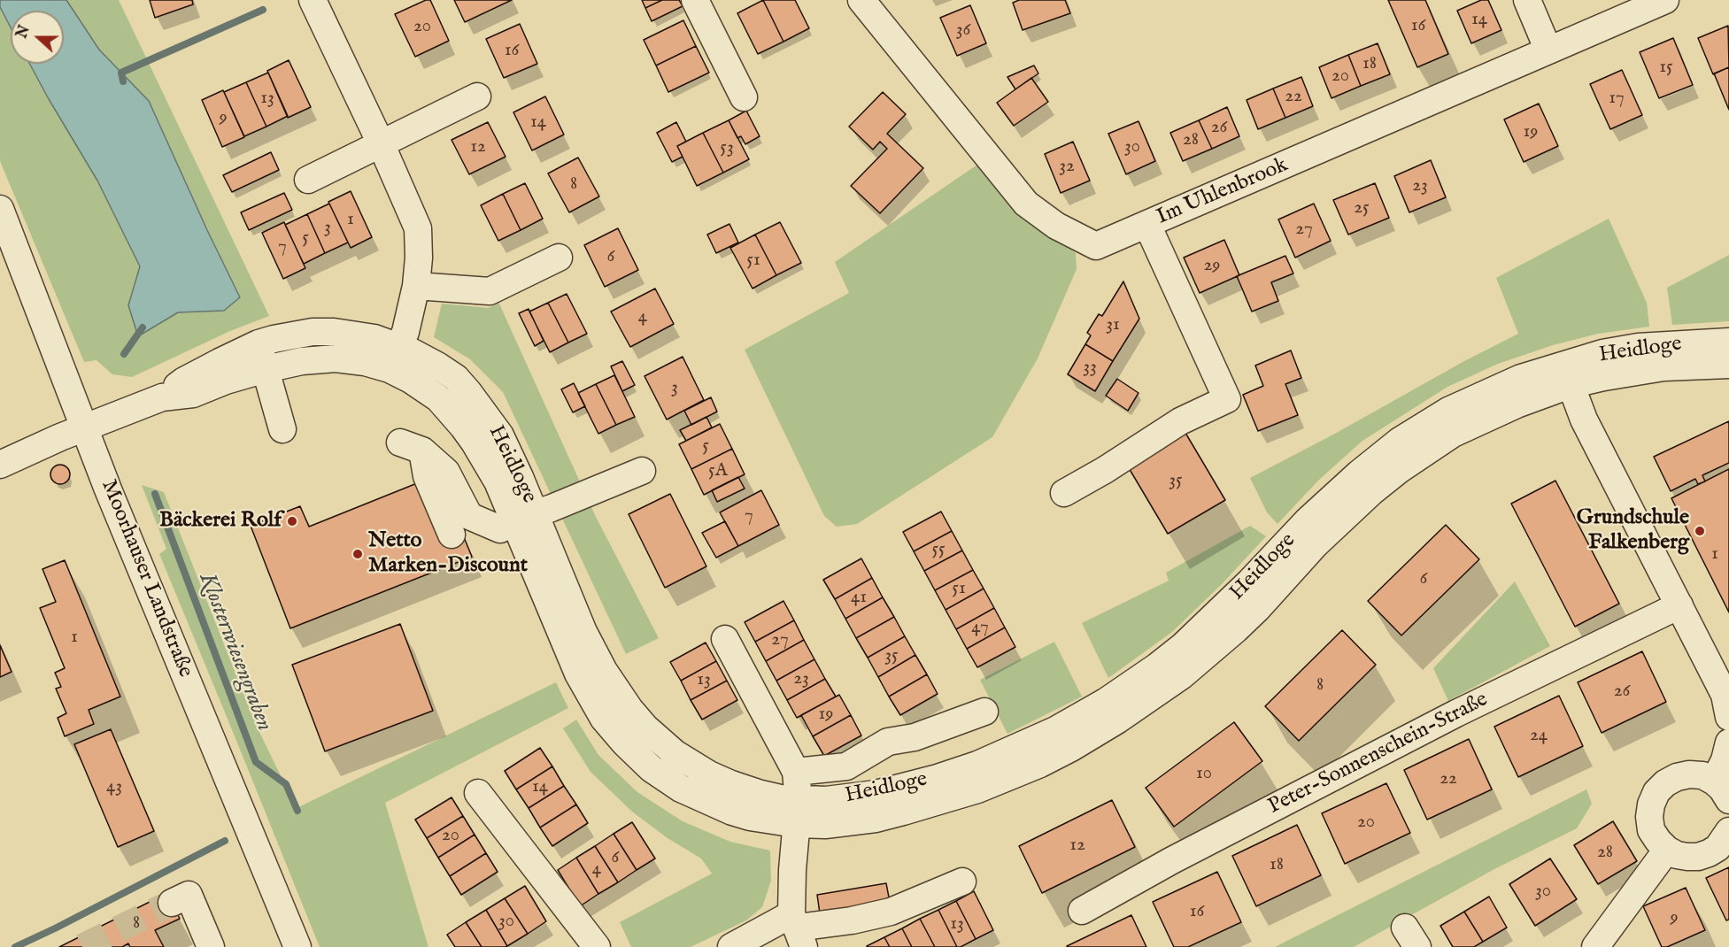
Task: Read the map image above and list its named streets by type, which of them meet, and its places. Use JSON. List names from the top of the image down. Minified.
{"streets":{"street":["Im Uhlenbrook","Heidloge","Moorhauser Landstraße","Peter-Sonnenschein-Straße"]},"crossings":[["Heidloge","Moorhauser Landstraße"]],"water":["Klosterwiesengraben"],"places":["Bäckerei Rolf","Grundschule Falkenberg","Netto Marken-Discount"],"house_numbers":["14","16","20","36","16","18","15","20","22","13","17","9","14","26","19","28","12","30","53","32","8","23","25","1","3","27","5","7","6","51","29","4","31","33","3","5","5A","35","7","55","1","6","51","41","47","1","27","35","23","13","8","26","19","24","10","22","43","14","20","20","12","28","6","18","4","30","16","9","30","8","13"],"north":"left"}
